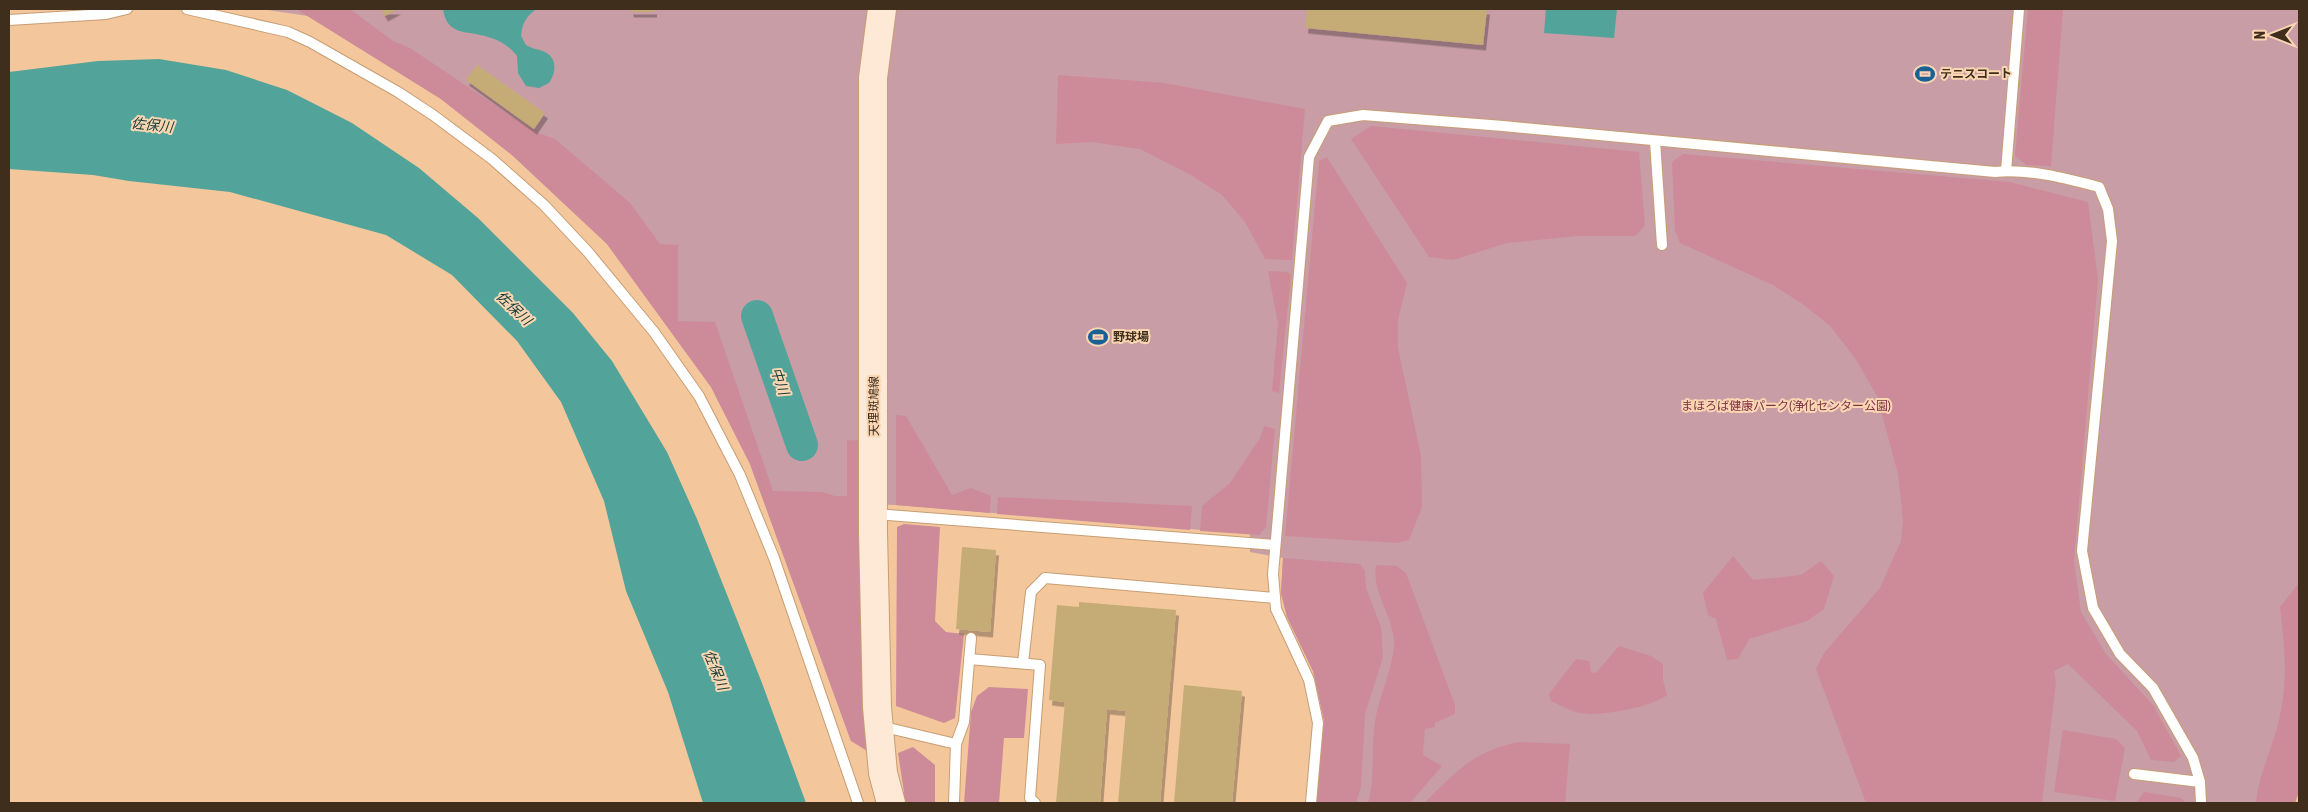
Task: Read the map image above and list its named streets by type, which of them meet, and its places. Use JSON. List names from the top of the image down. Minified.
{"streets":{"main road":["天理斑鳩線"]},"water":["佐保川","中川"],"parks":["まほろば健康パーク(浄化センター公園)"],"places":{"sports":["テニスコート","野球場"]},"north":"left"}
